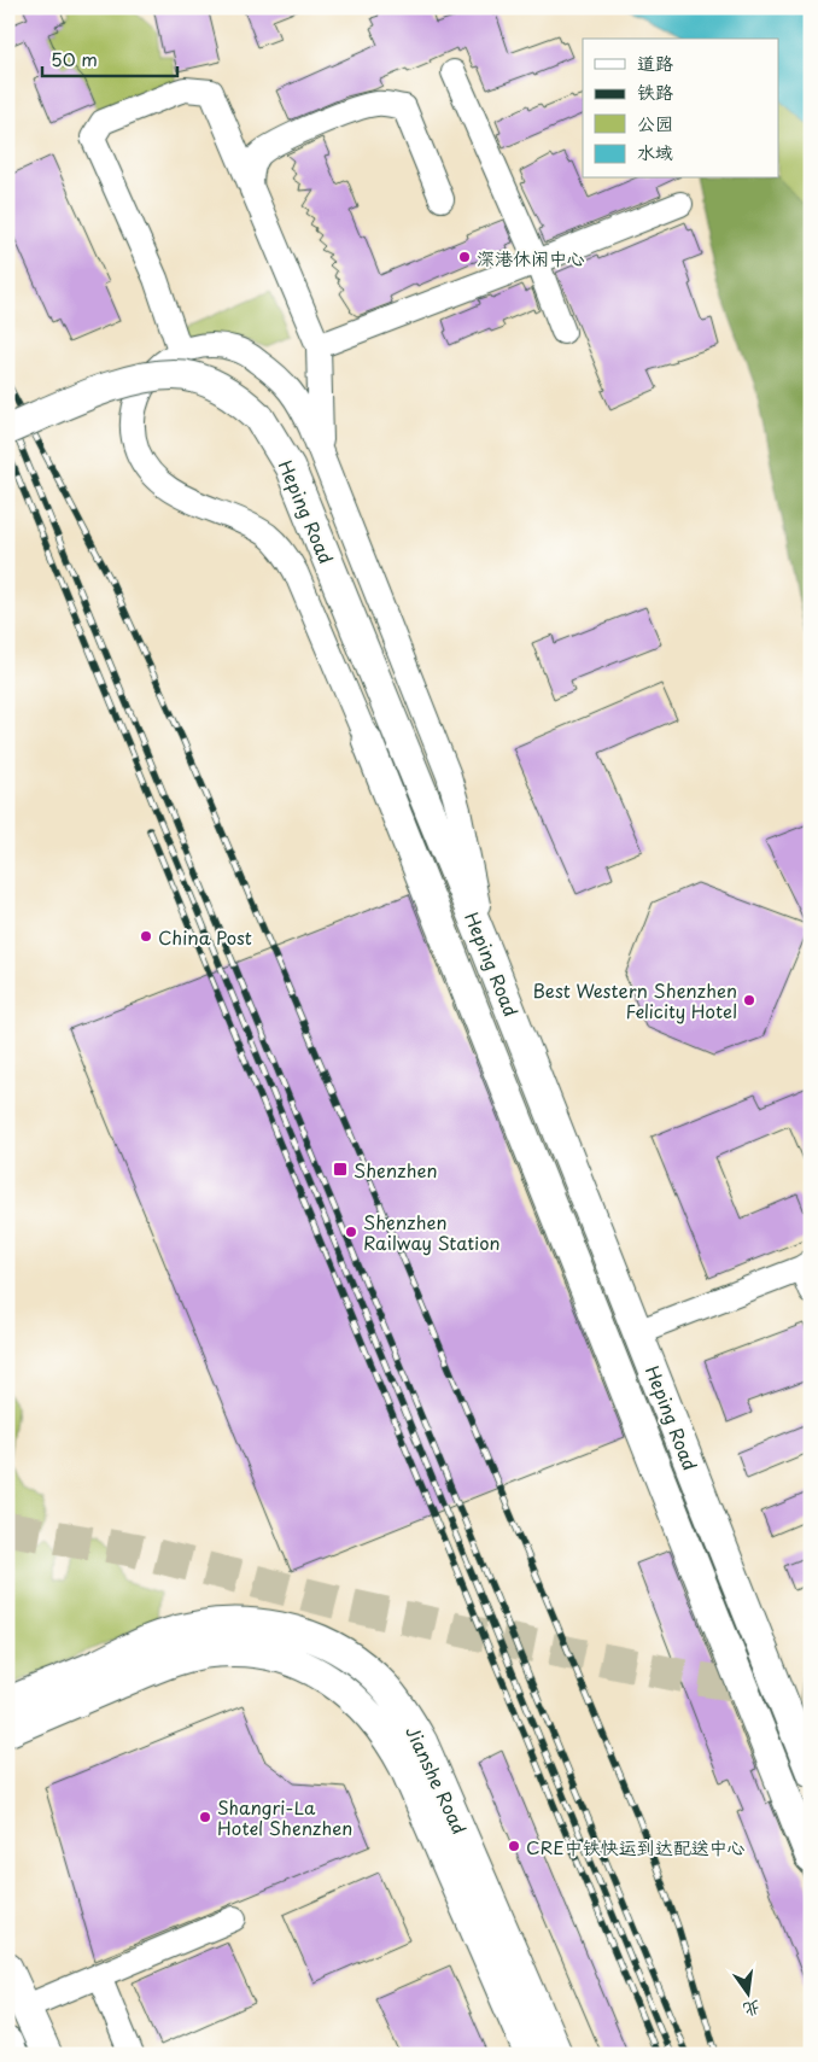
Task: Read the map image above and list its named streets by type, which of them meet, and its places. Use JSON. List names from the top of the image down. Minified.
{"streets":{"main road":["Heping Road","Jianshe Road"]},"places":{"other":["深港休闲中心","China Post","Best Western Shenzhen Felicity Hotel","Shenzhen Railway Station","Shangri-La Hotel Shenzhen","CRE中铁快运到达配送中心"],"transit":["Shenzhen"]},"legend":["道路","铁路","公园","水域"],"scale_bar":"50 m","north":"bottom"}
